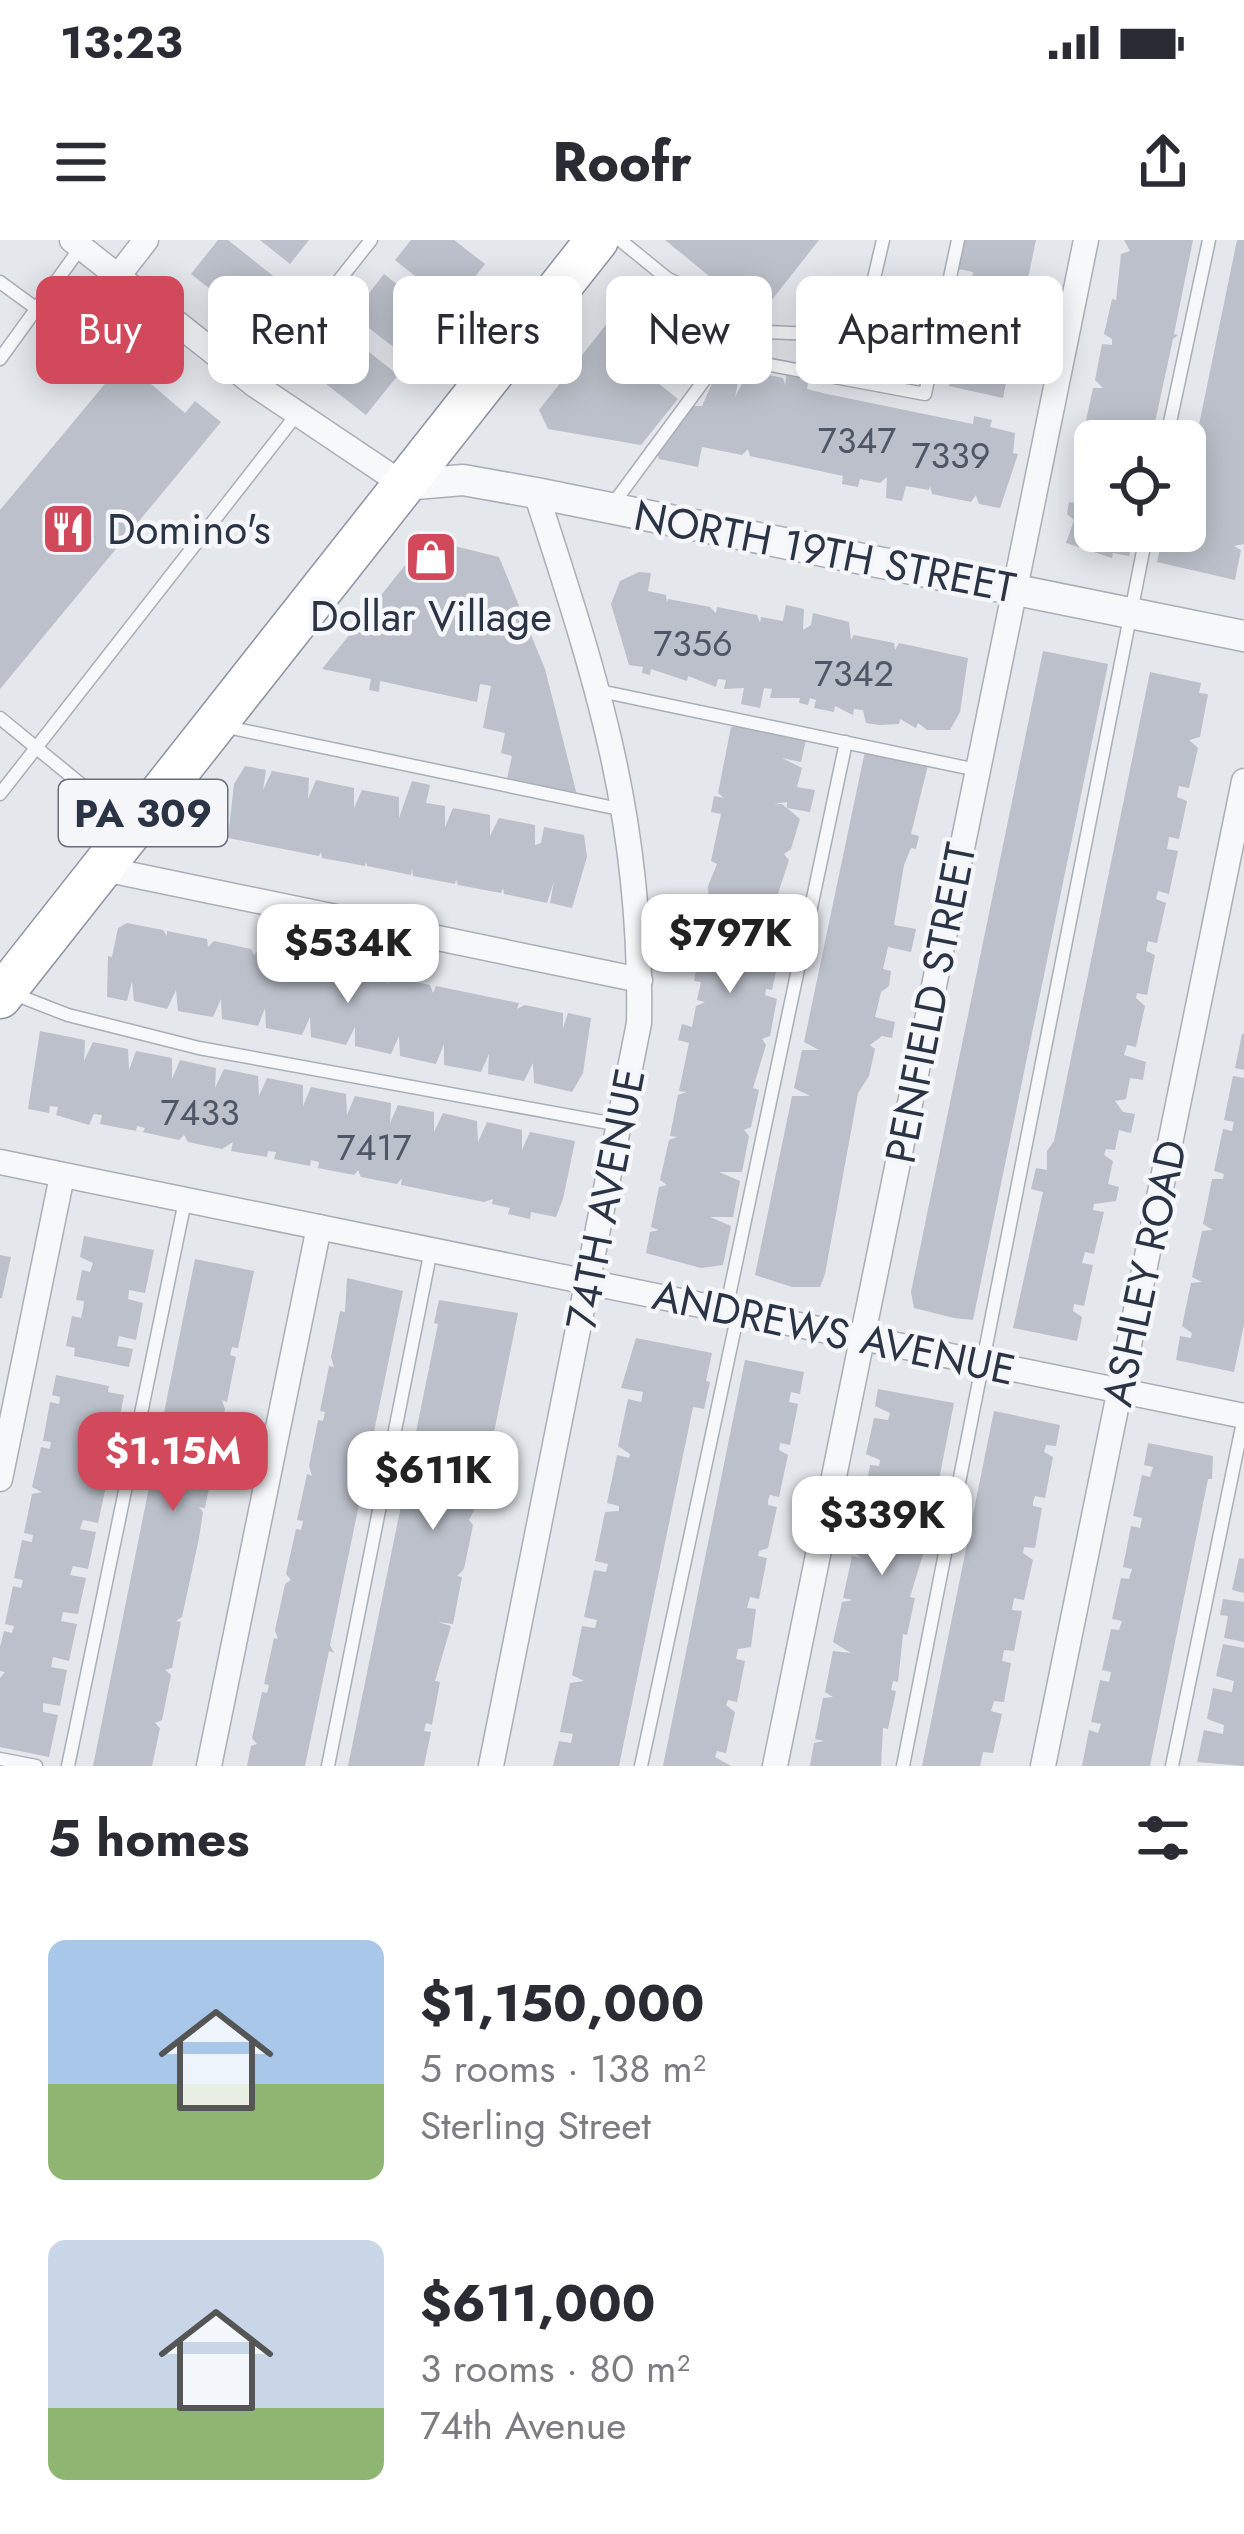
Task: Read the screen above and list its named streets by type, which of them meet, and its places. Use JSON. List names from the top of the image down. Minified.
{"streets":{"highway":["PA 309"],"street":["NORTH 19TH STREET","PENFIELD STREET","74TH AVENUE","ASHLEY ROAD","ANDREWS AVENUE"]},"crossings":[["NORTH 19TH STREET","PA 309"],["NORTH 19TH STREET","PENFIELD STREET"],["NORTH 19TH STREET","74TH AVENUE"],["PENFIELD STREET","ANDREWS AVENUE"],["74TH AVENUE","ANDREWS AVENUE"],["ASHLEY ROAD","ANDREWS AVENUE"]],"places":{"restaurant":["Domino's"],"shop":["Dollar Village"]},"house_numbers":["7347","7339","7356","7342","7433","7417"],"page":{"status":"13:23","header":"Roofr","chip":["Buy","Rent","Filters","New","Apartment"],"price":["$797K","$534K","$1.15M","$611K","$339K"],"heading":"5 homes","list":[{"name":"$1,150,000","note":"5 rooms · 138 m² · Sterling Street"},{"name":"$611,000","note":"3 rooms · 80 m² · 74th Avenue"}]}}
